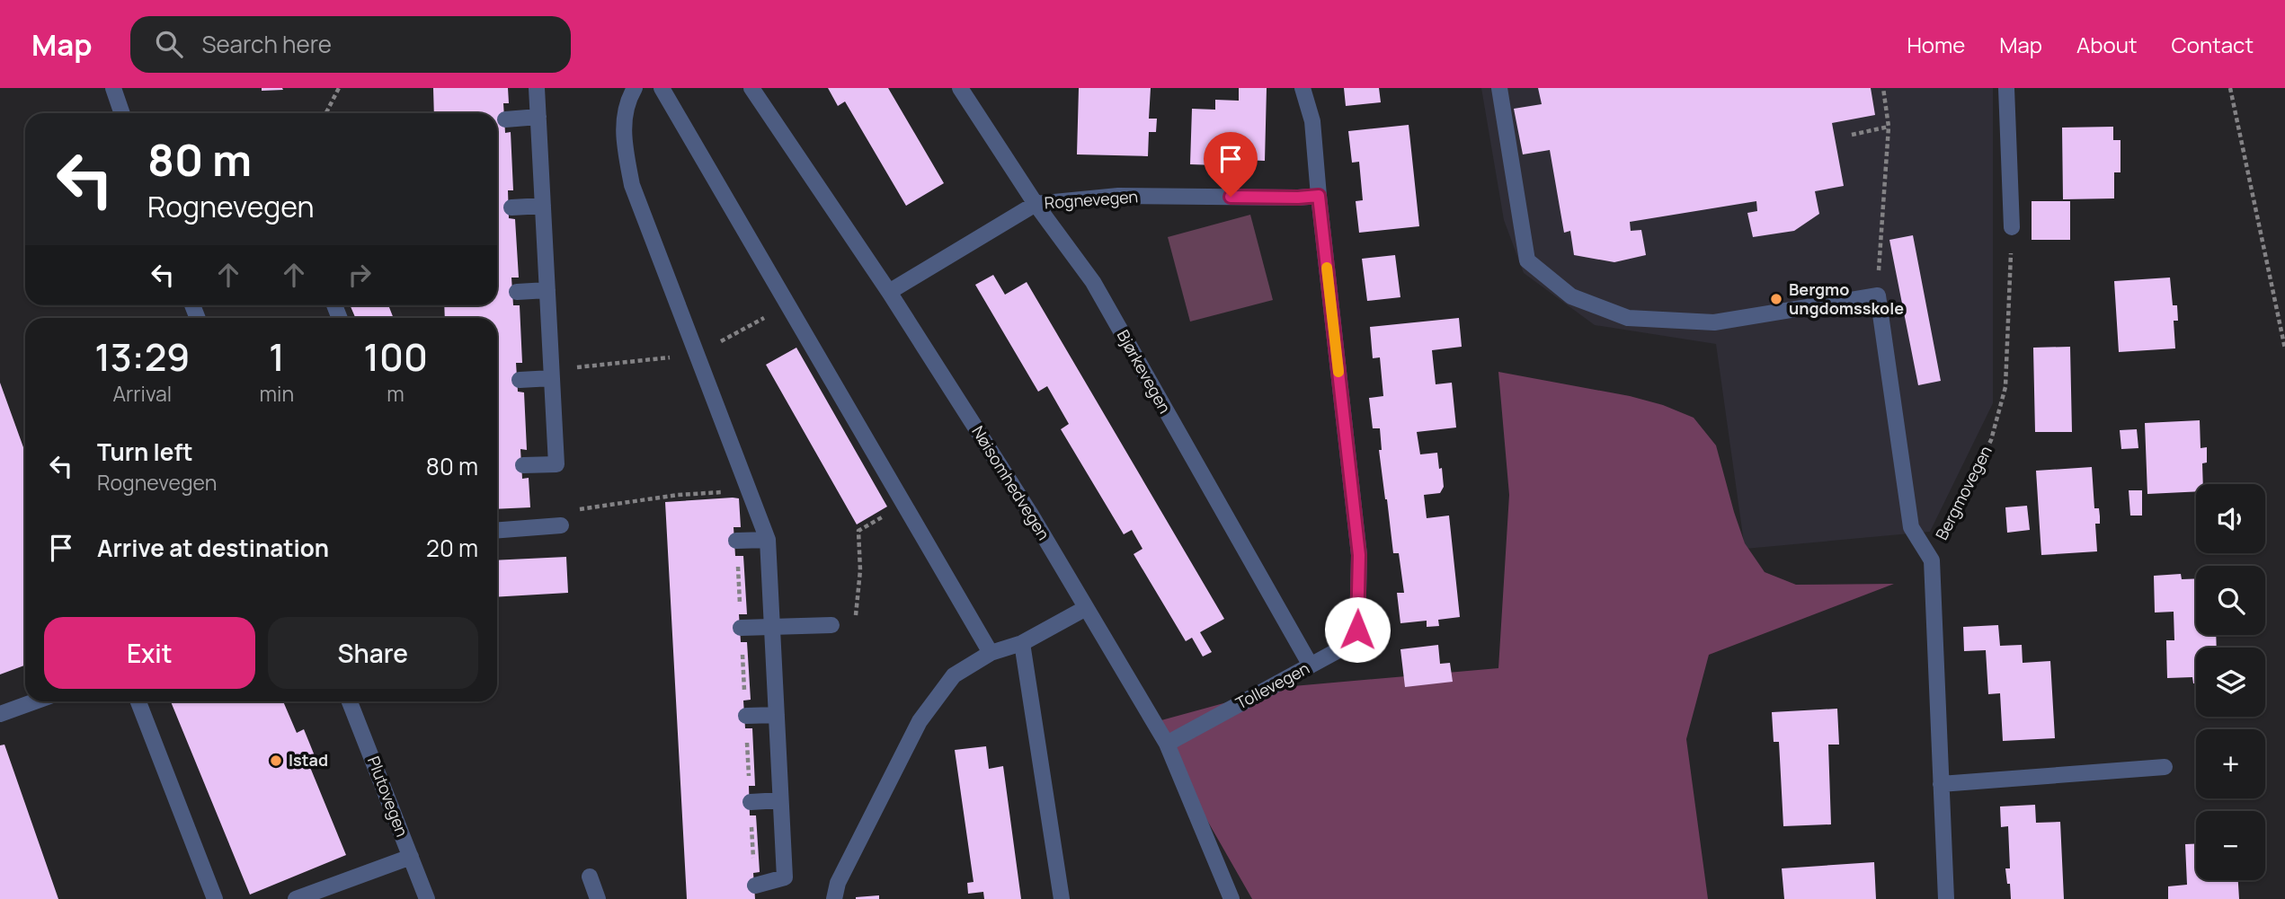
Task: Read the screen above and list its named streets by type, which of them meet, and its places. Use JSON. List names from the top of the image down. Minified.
{"streets":{"street":["Rognevegen","Bjørkevegen","Nøisomhedvegen","Bergmovegen","Tollevegen","Plutovegen"]},"crossings":[["Rognevegen","Bjørkevegen"],["Rognevegen","Nøisomhedvegen"],["Rognevegen","Tollevegen"],["Bjørkevegen","Tollevegen"],["Nøisomhedvegen","Tollevegen"]],"places":["Bergmo ungdomsskole","Istad"],"page":{"header":"Map","search":"Search here","nav":["Home","Map","About","Contact"],"turn":["80 m","Rognevegen"],"eta":["13:29","Arrival","1","min","100","m"],"list":[{"name":"Turn left","note":"Rognevegen","value":"80 m"},{"name":"Arrive at destination","value":"20 m"}],"map_buttons":["+","−"],"buttons":["Exit","Share"]}}
